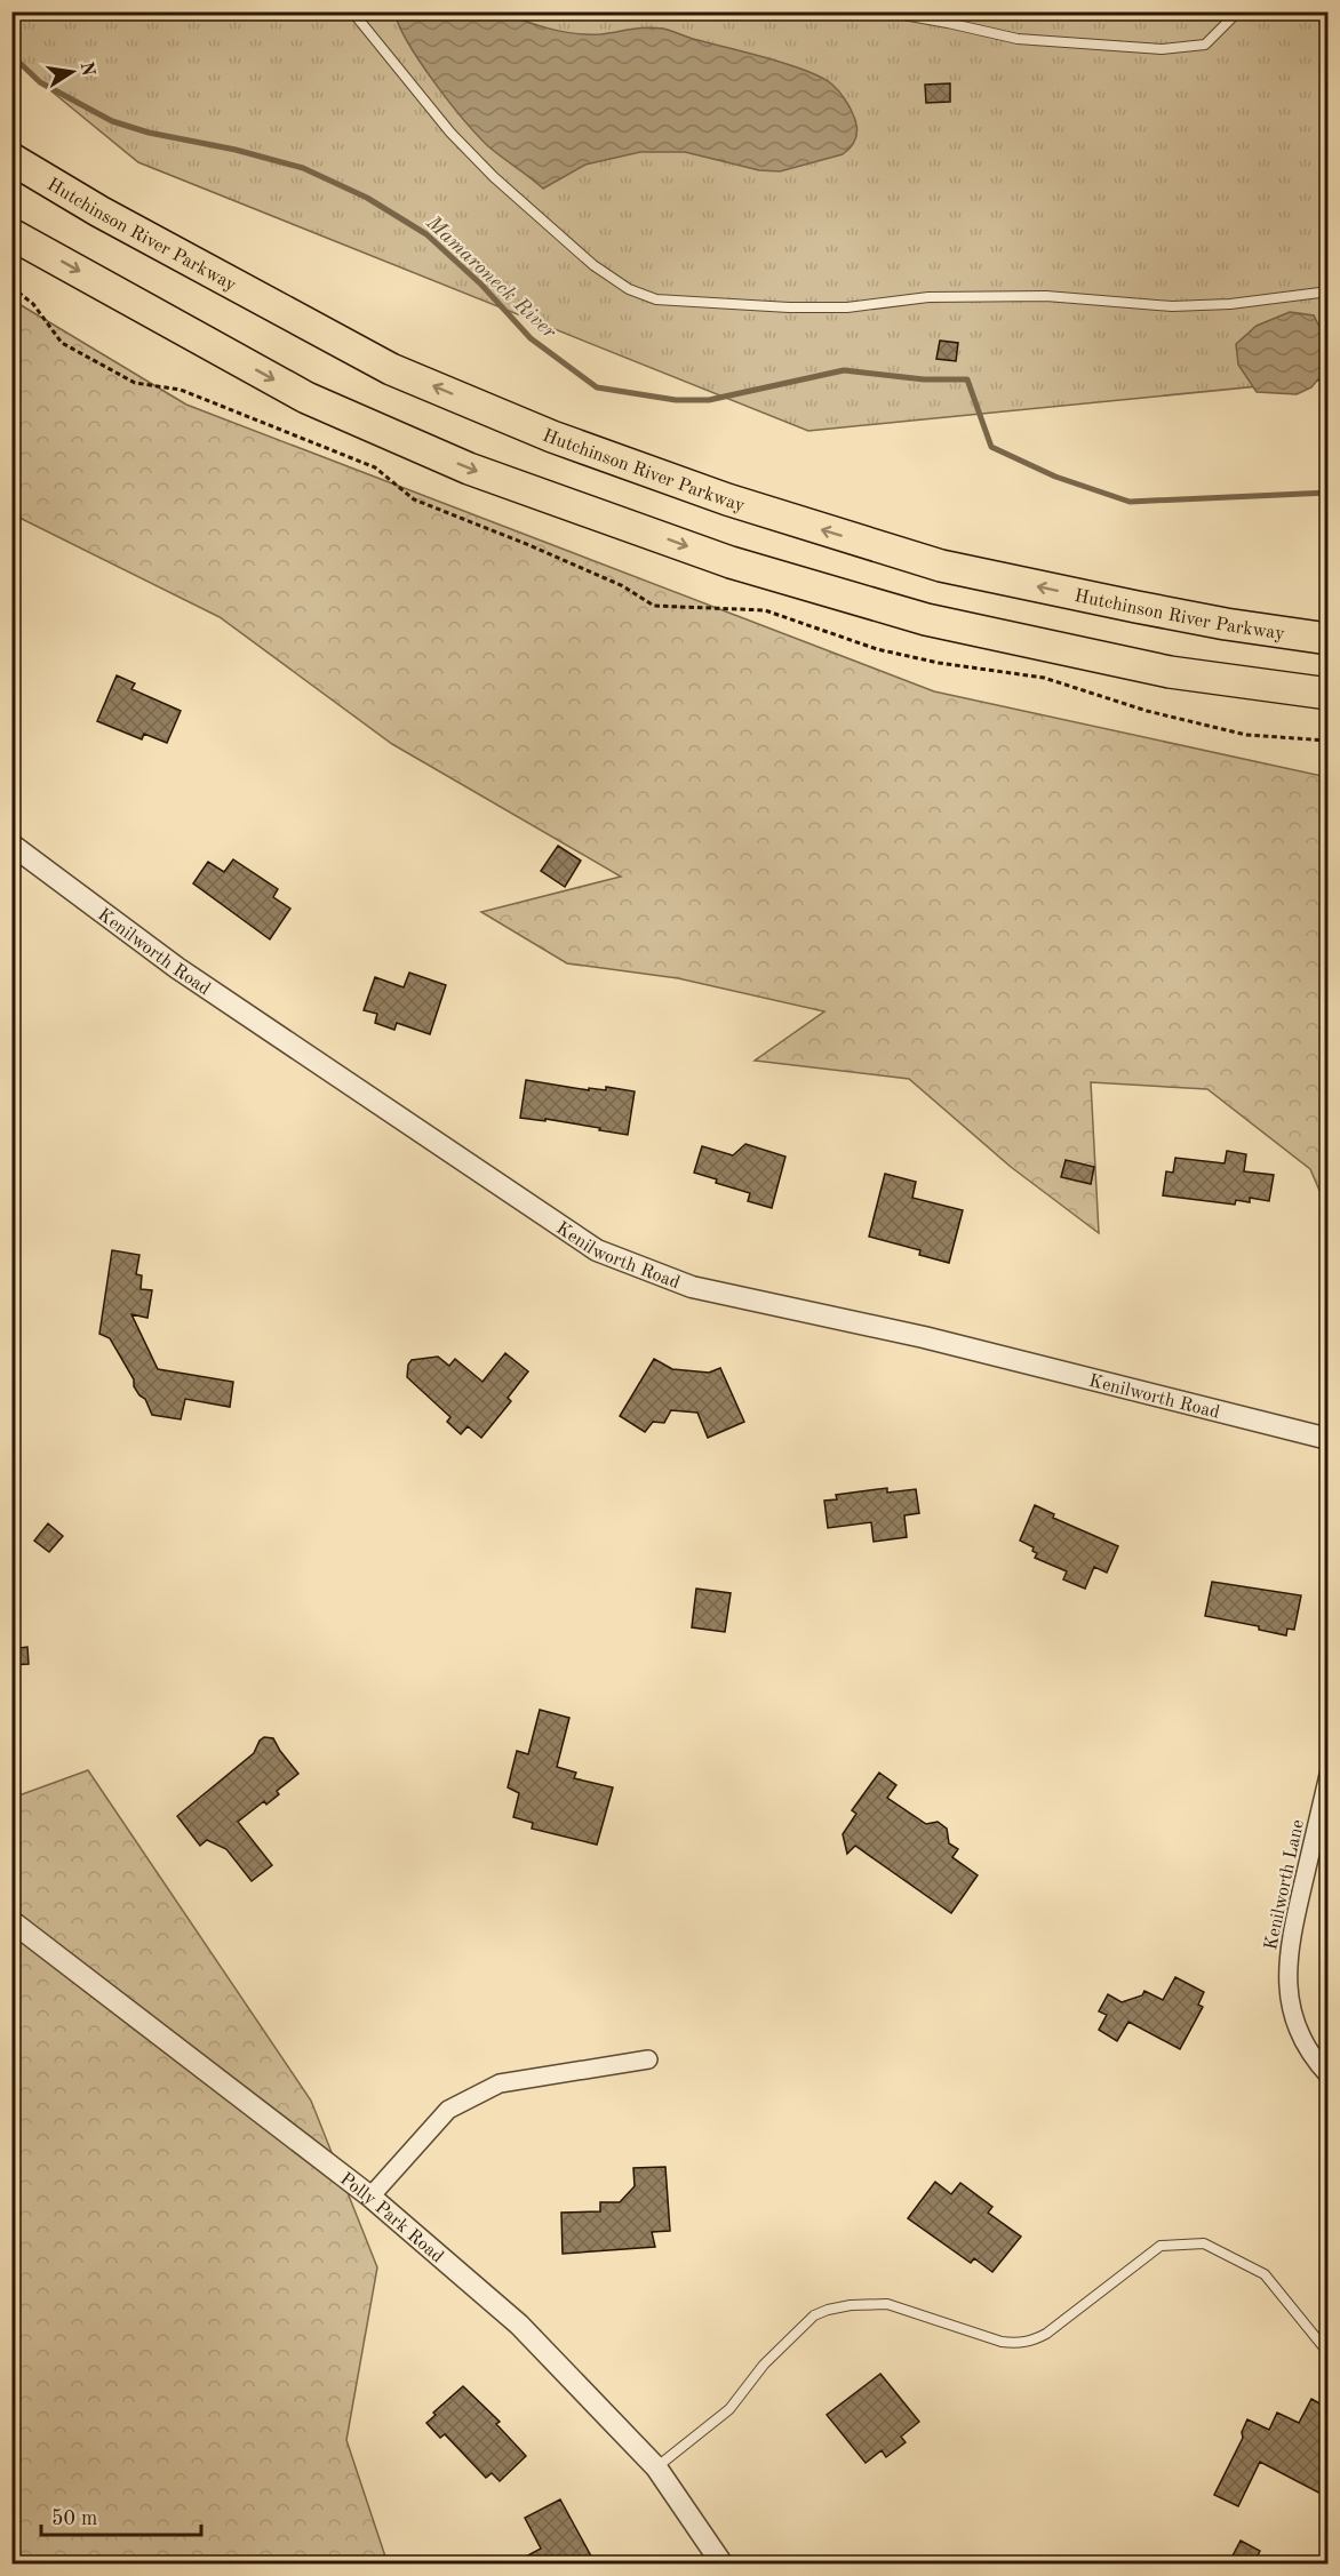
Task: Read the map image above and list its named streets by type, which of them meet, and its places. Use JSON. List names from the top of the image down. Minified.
{"streets":{"highway":["Hutchinson River Parkway"],"street":["Kenilworth Road","Kenilworth Lane","Polly Park Road"]},"water":["Mamaroneck River"],"scale_bar":"50 m","north":"right"}
